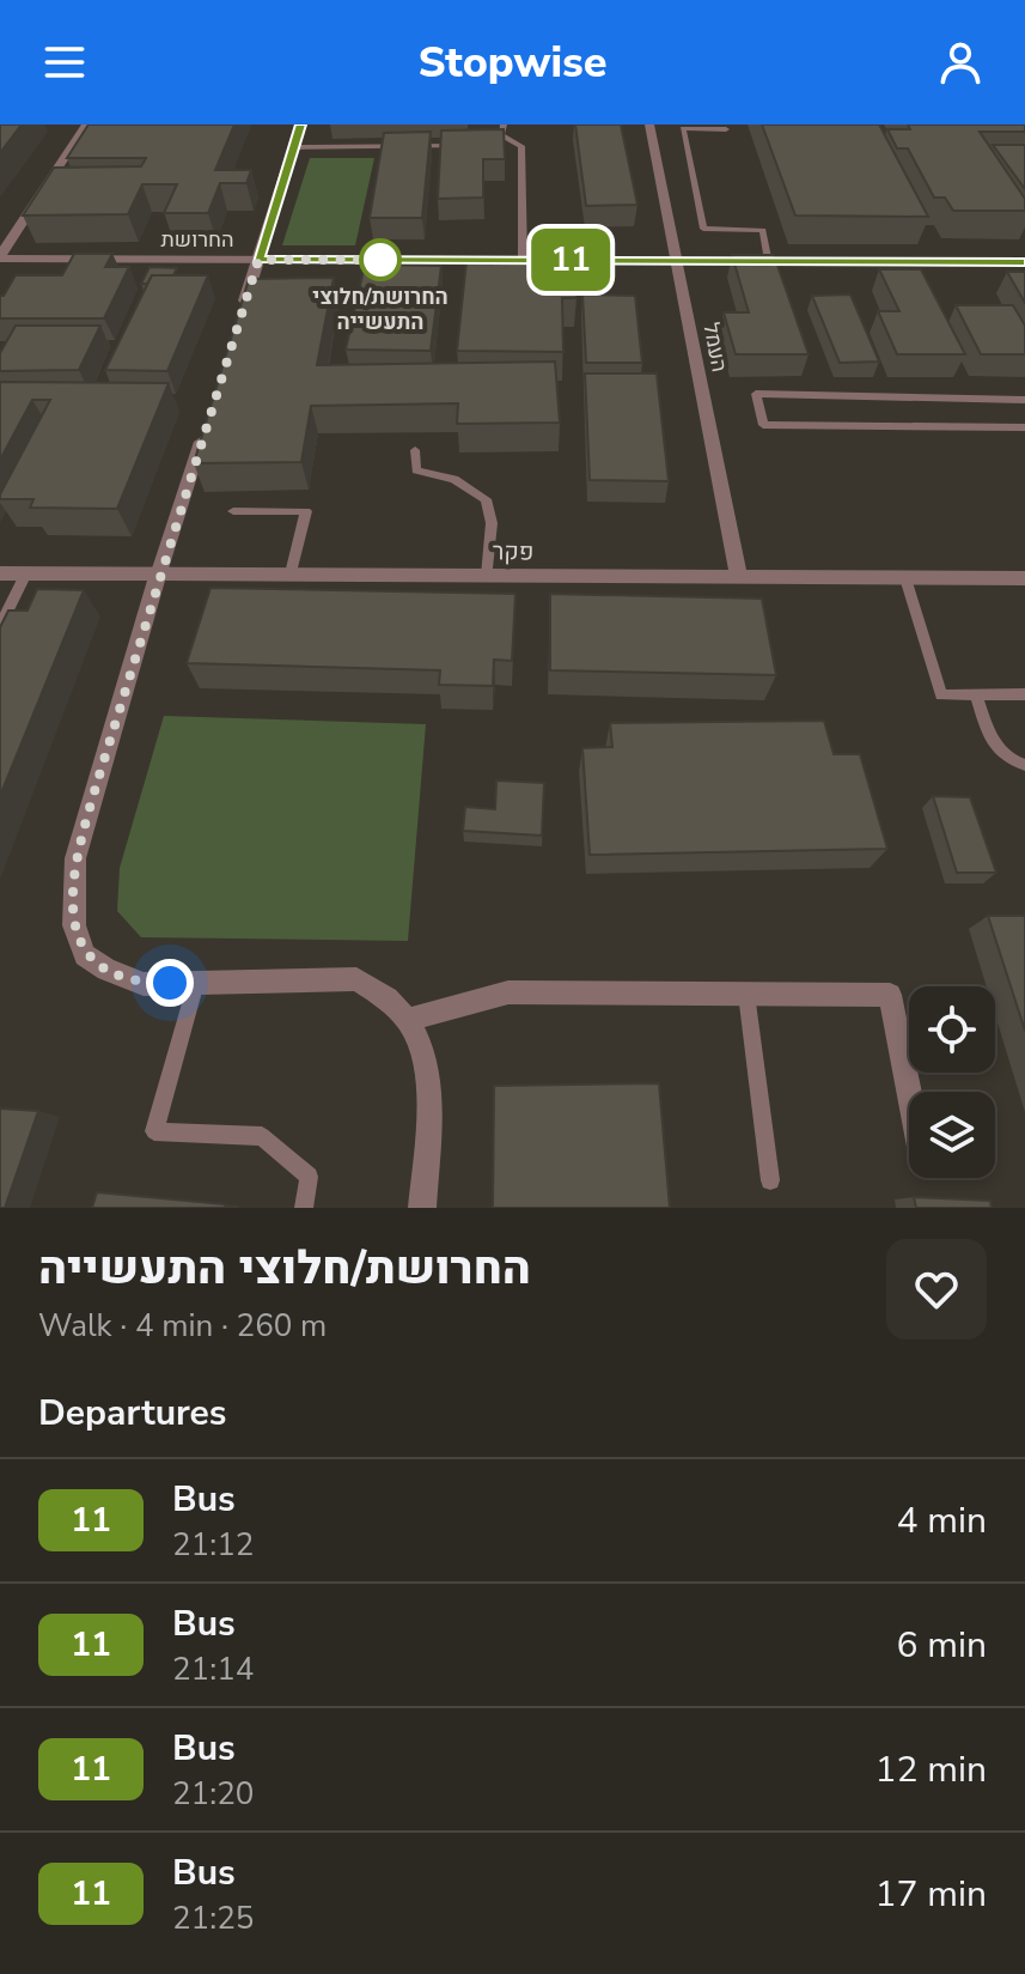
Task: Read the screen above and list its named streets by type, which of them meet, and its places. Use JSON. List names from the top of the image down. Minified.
{"streets":{"street":["החרושת","העמל","פקר"]},"crossings":[["החרושת","העמל"],["העמל","פקר"]],"places":["החרושת/חלוצי התעשייה"],"lines":["bus line 11"],"page":{"header":"Stopwise","on_map":"11","heading":[["החרושת/חלוצי התעשייה","Walk · 4 min · 260 m"],"Departures"],"list":[{"mark":"11","name":"Bus","note":"21:12","value":"4 min"},{"mark":"11","name":"Bus","note":"21:14","value":"6 min"},{"mark":"11","name":"Bus","note":"21:20","value":"12 min"},{"mark":"11","name":"Bus","note":"21:25","value":"17 min"}]}}
